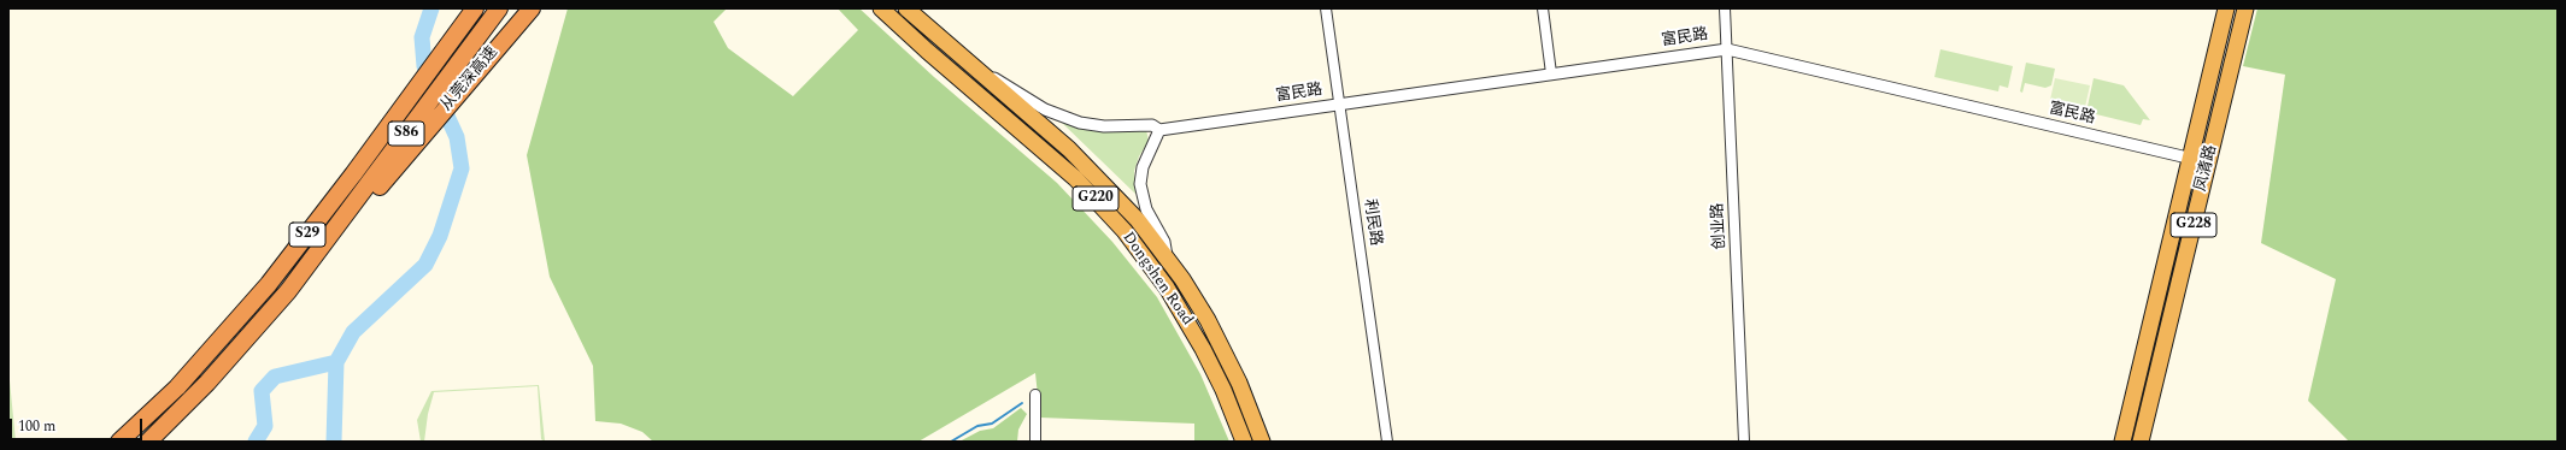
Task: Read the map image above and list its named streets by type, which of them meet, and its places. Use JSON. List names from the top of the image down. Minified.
{"streets":{"highway":["从莞深高速","S86","凤清路","G220","G228","S29","Dongshen Road"],"street":["富民路","利民路","创业路"]},"crossings":[["富民路","凤清路"],["富民路","利民路"],["富民路","创业路"],["富民路","Dongshen Road"],["从莞深高速","S86"],["从莞深高速","S29"],["S86","S29"]],"scale_bar":"100 m"}
